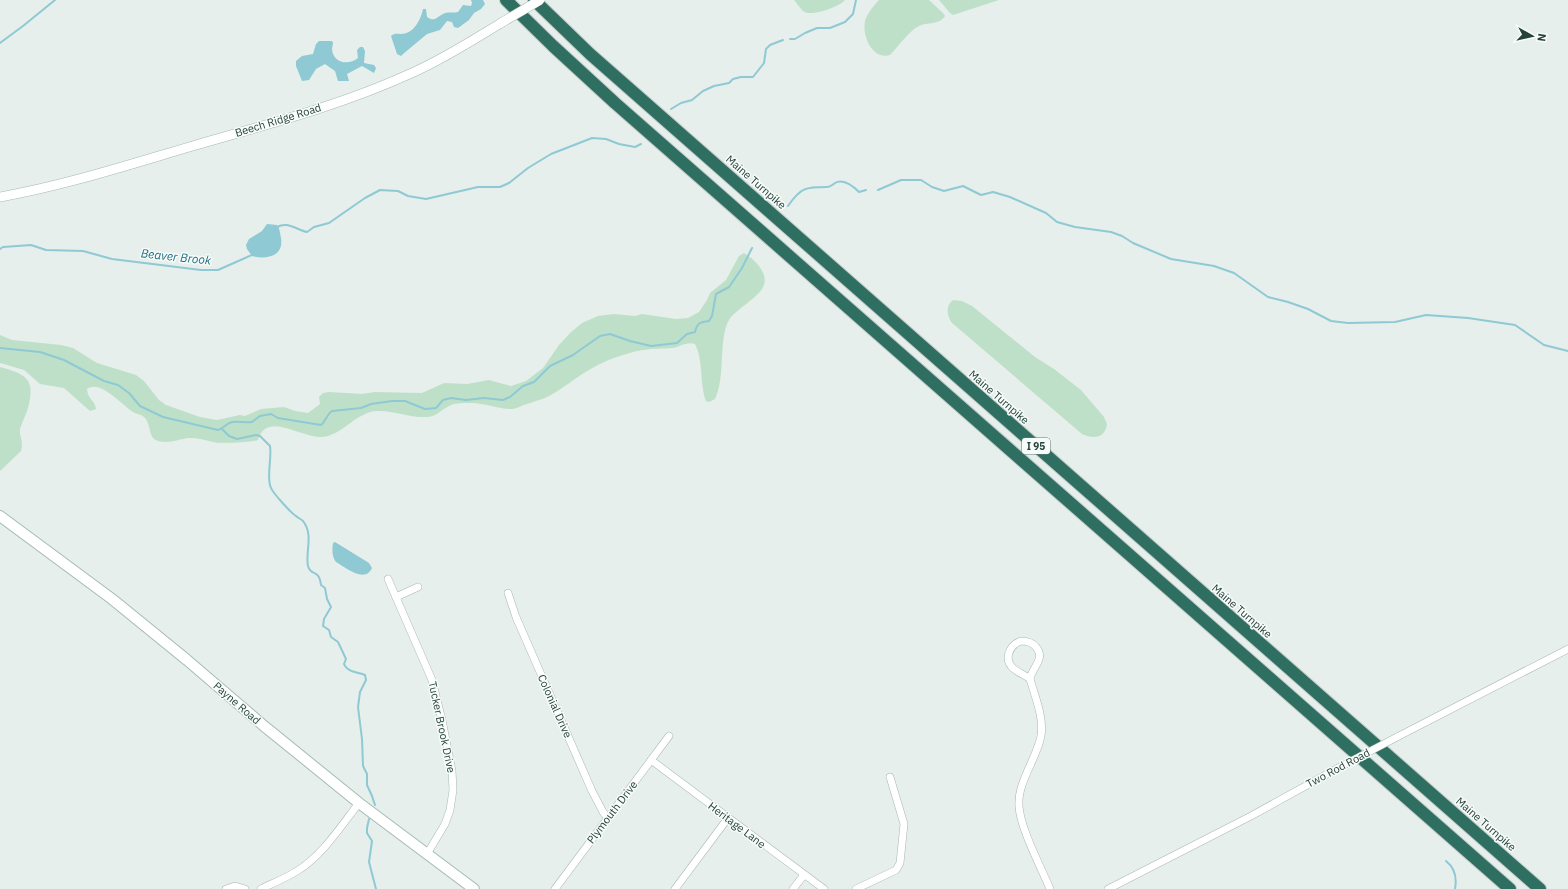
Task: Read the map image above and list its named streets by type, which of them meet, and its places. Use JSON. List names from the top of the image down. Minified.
{"streets":{"highway":["Maine Turnpike","I 95"],"main road":["Payne Road"],"street":["Beech Ridge Road","Colonial Drive","Tucker Brook Drive","Two Rod Road","Plymouth Drive","Heritage Lane"]},"crossings":[["Payne Road","Tucker Brook Drive"],["Colonial Drive","Plymouth Drive"],["Plymouth Drive","Heritage Lane"]],"water":["Beaver Brook"],"north":"right"}
